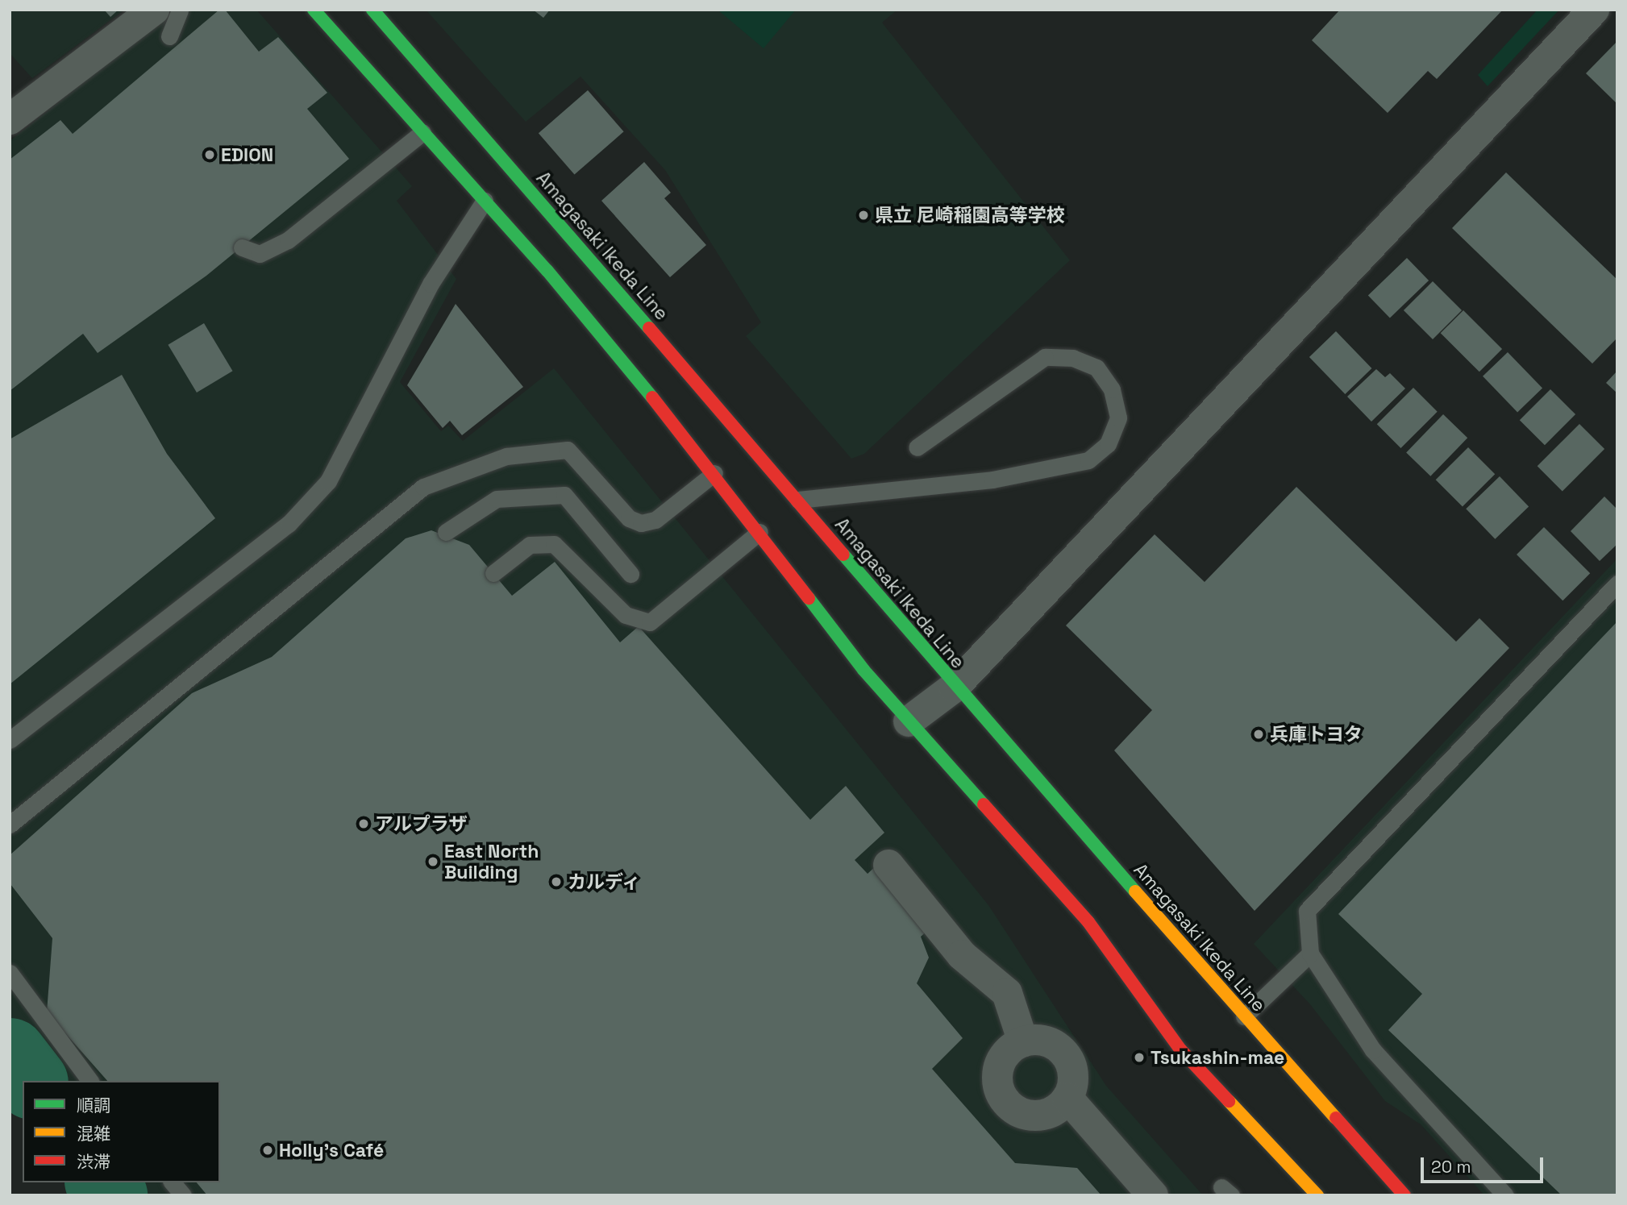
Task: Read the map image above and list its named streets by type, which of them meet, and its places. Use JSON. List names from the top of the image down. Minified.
{"streets":{"main road":["Amagasaki Ikeda Line"]},"places":["EDION","県立 尼崎稲園高等学校","兵庫トヨタ","アルプラザ","East North Building","カルディ","Tsukashin-mae","Holly's Café"],"legend":["順調","混雑","渋滞"],"scale_bar":"20 m"}
